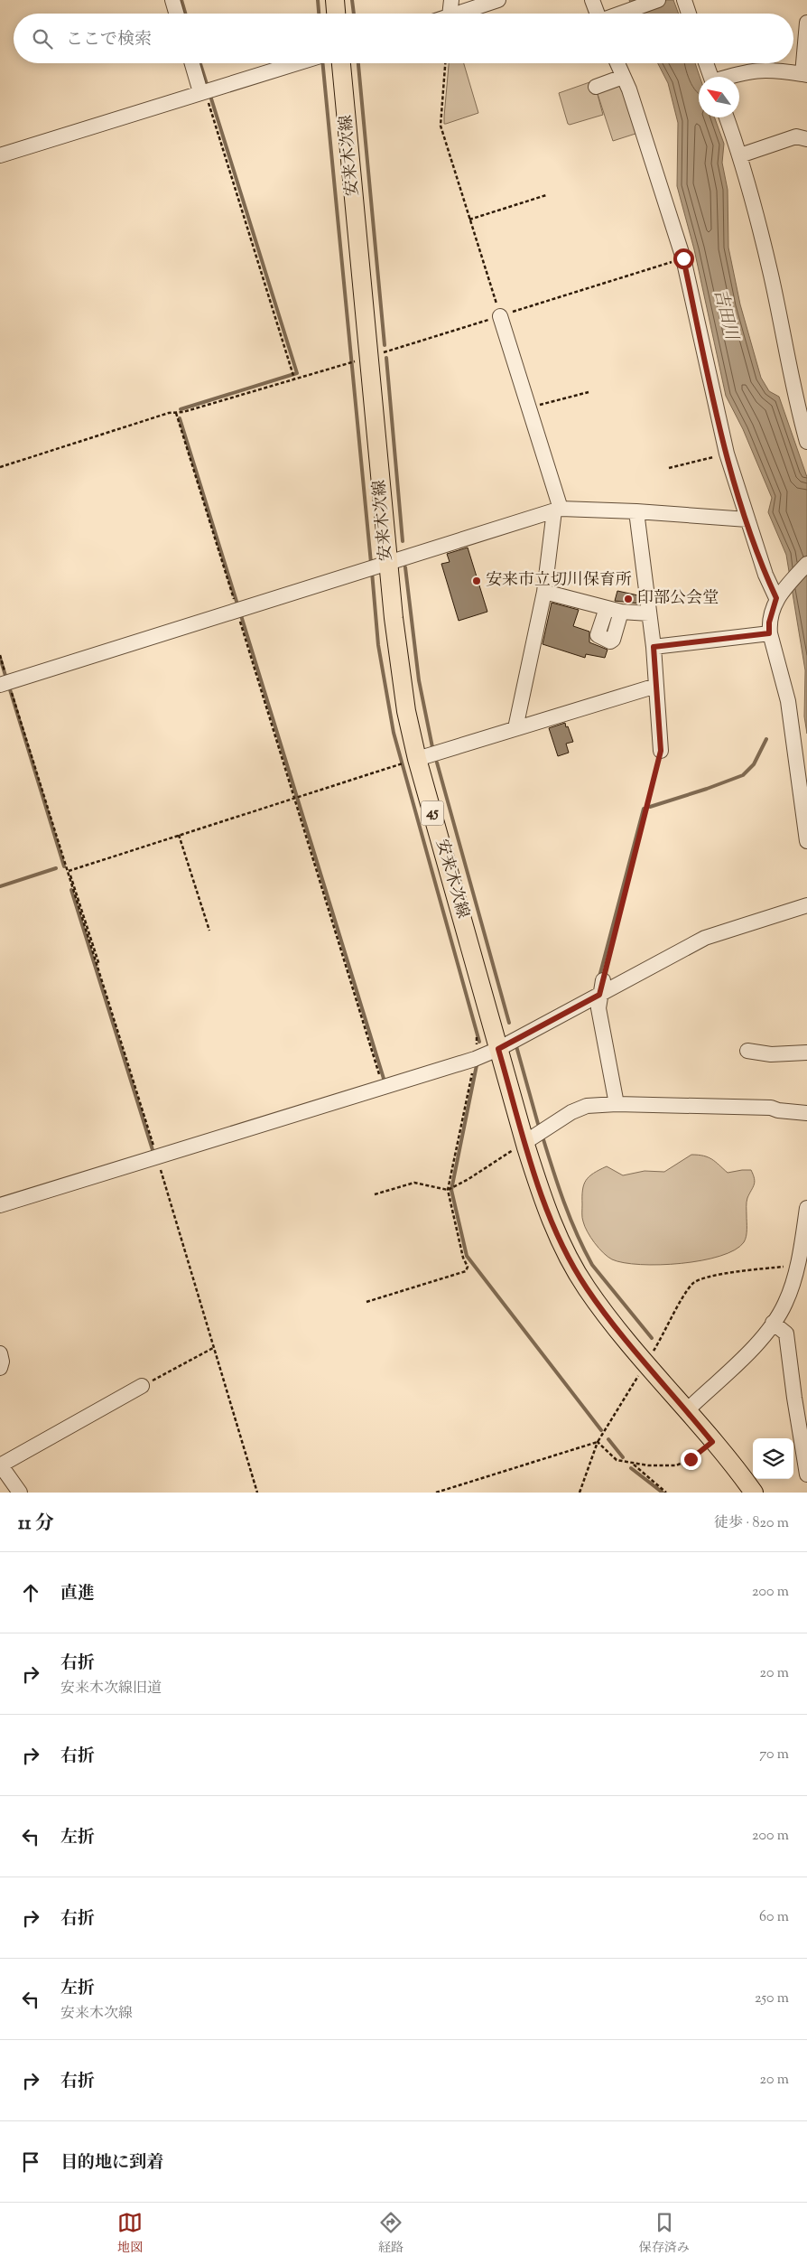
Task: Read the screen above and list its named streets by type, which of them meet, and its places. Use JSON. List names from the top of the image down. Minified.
{"streets":{"main road":["安来木次線","45"]},"water":["吉田川"],"places":["安来市立切川保育所","印部公会堂"],"north":"top left","page":{"search":"ここで検索","heading":["11 分","徒歩 · 820 m"],"list":[["直進","200 m"],["右折","安来木次線旧道","20 m"],["右折","70 m"],["左折","200 m"],["右折","60 m"],["左折","安来木次線","250 m"],["右折","20 m"],"目的地に到着"],"nav":["地図","経路","保存済み"]}}
